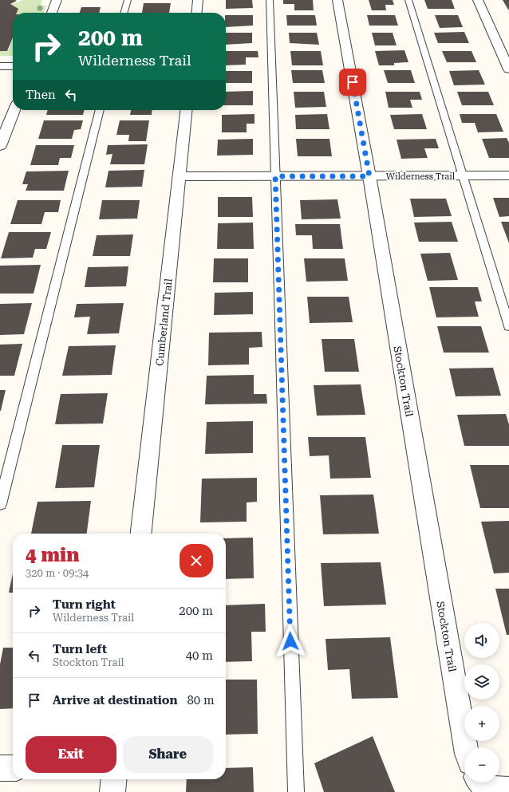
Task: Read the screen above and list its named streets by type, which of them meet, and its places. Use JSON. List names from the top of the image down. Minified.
{"streets":{"street":["Wilderness Trail","Cumberland Trail","Stockton Trail"]},"crossings":[["Wilderness Trail","Cumberland Trail"],["Wilderness Trail","Stockton Trail"]],"page":{"turn":["200 m","Wilderness Trail"],"then":"Then","heading":["4 min","320 m · 09:34"],"list":[{"name":"Turn right","note":"Wilderness Trail","value":"200 m"},{"name":"Turn left","note":"Stockton Trail","value":"40 m"},{"name":"Arrive at destination","value":"80 m"}],"map_buttons":["+","−"],"buttons":["Exit","Share"]}}
